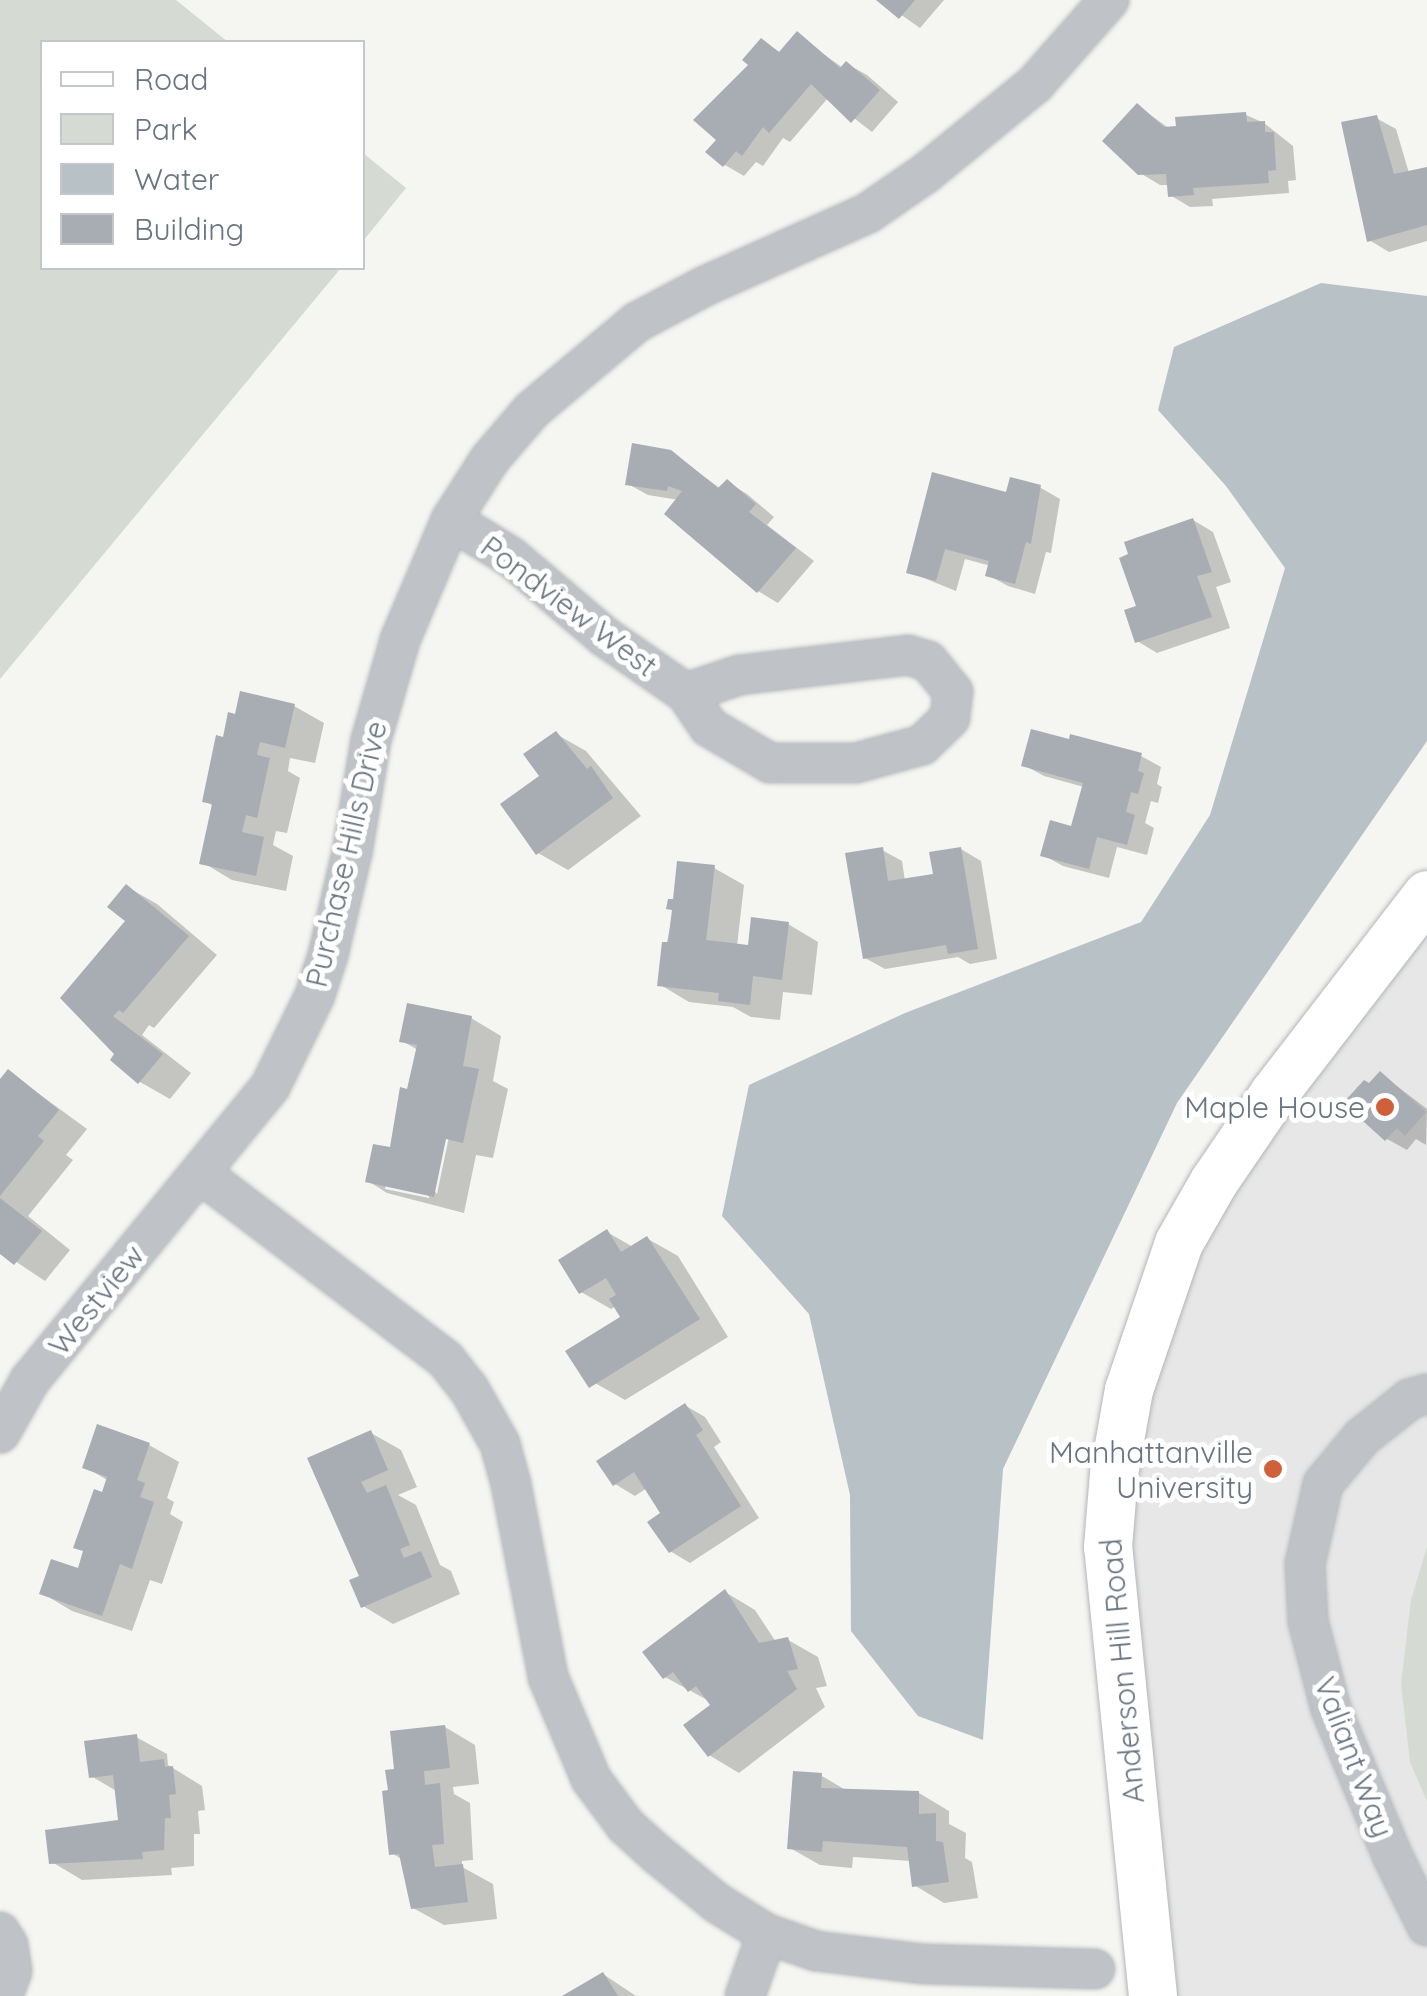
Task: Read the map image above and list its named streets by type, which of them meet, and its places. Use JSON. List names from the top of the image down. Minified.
{"streets":{"main road":["Anderson Hill Road"],"street":["Pondview West","Purchase Hills Drive","Westview","Valiant Way"]},"crossings":[["Pondview West","Purchase Hills Drive"],["Purchase Hills Drive","Westview"]],"places":["Maple House","Manhattanville University"],"legend":["Road","Park","Water","Building"]}
